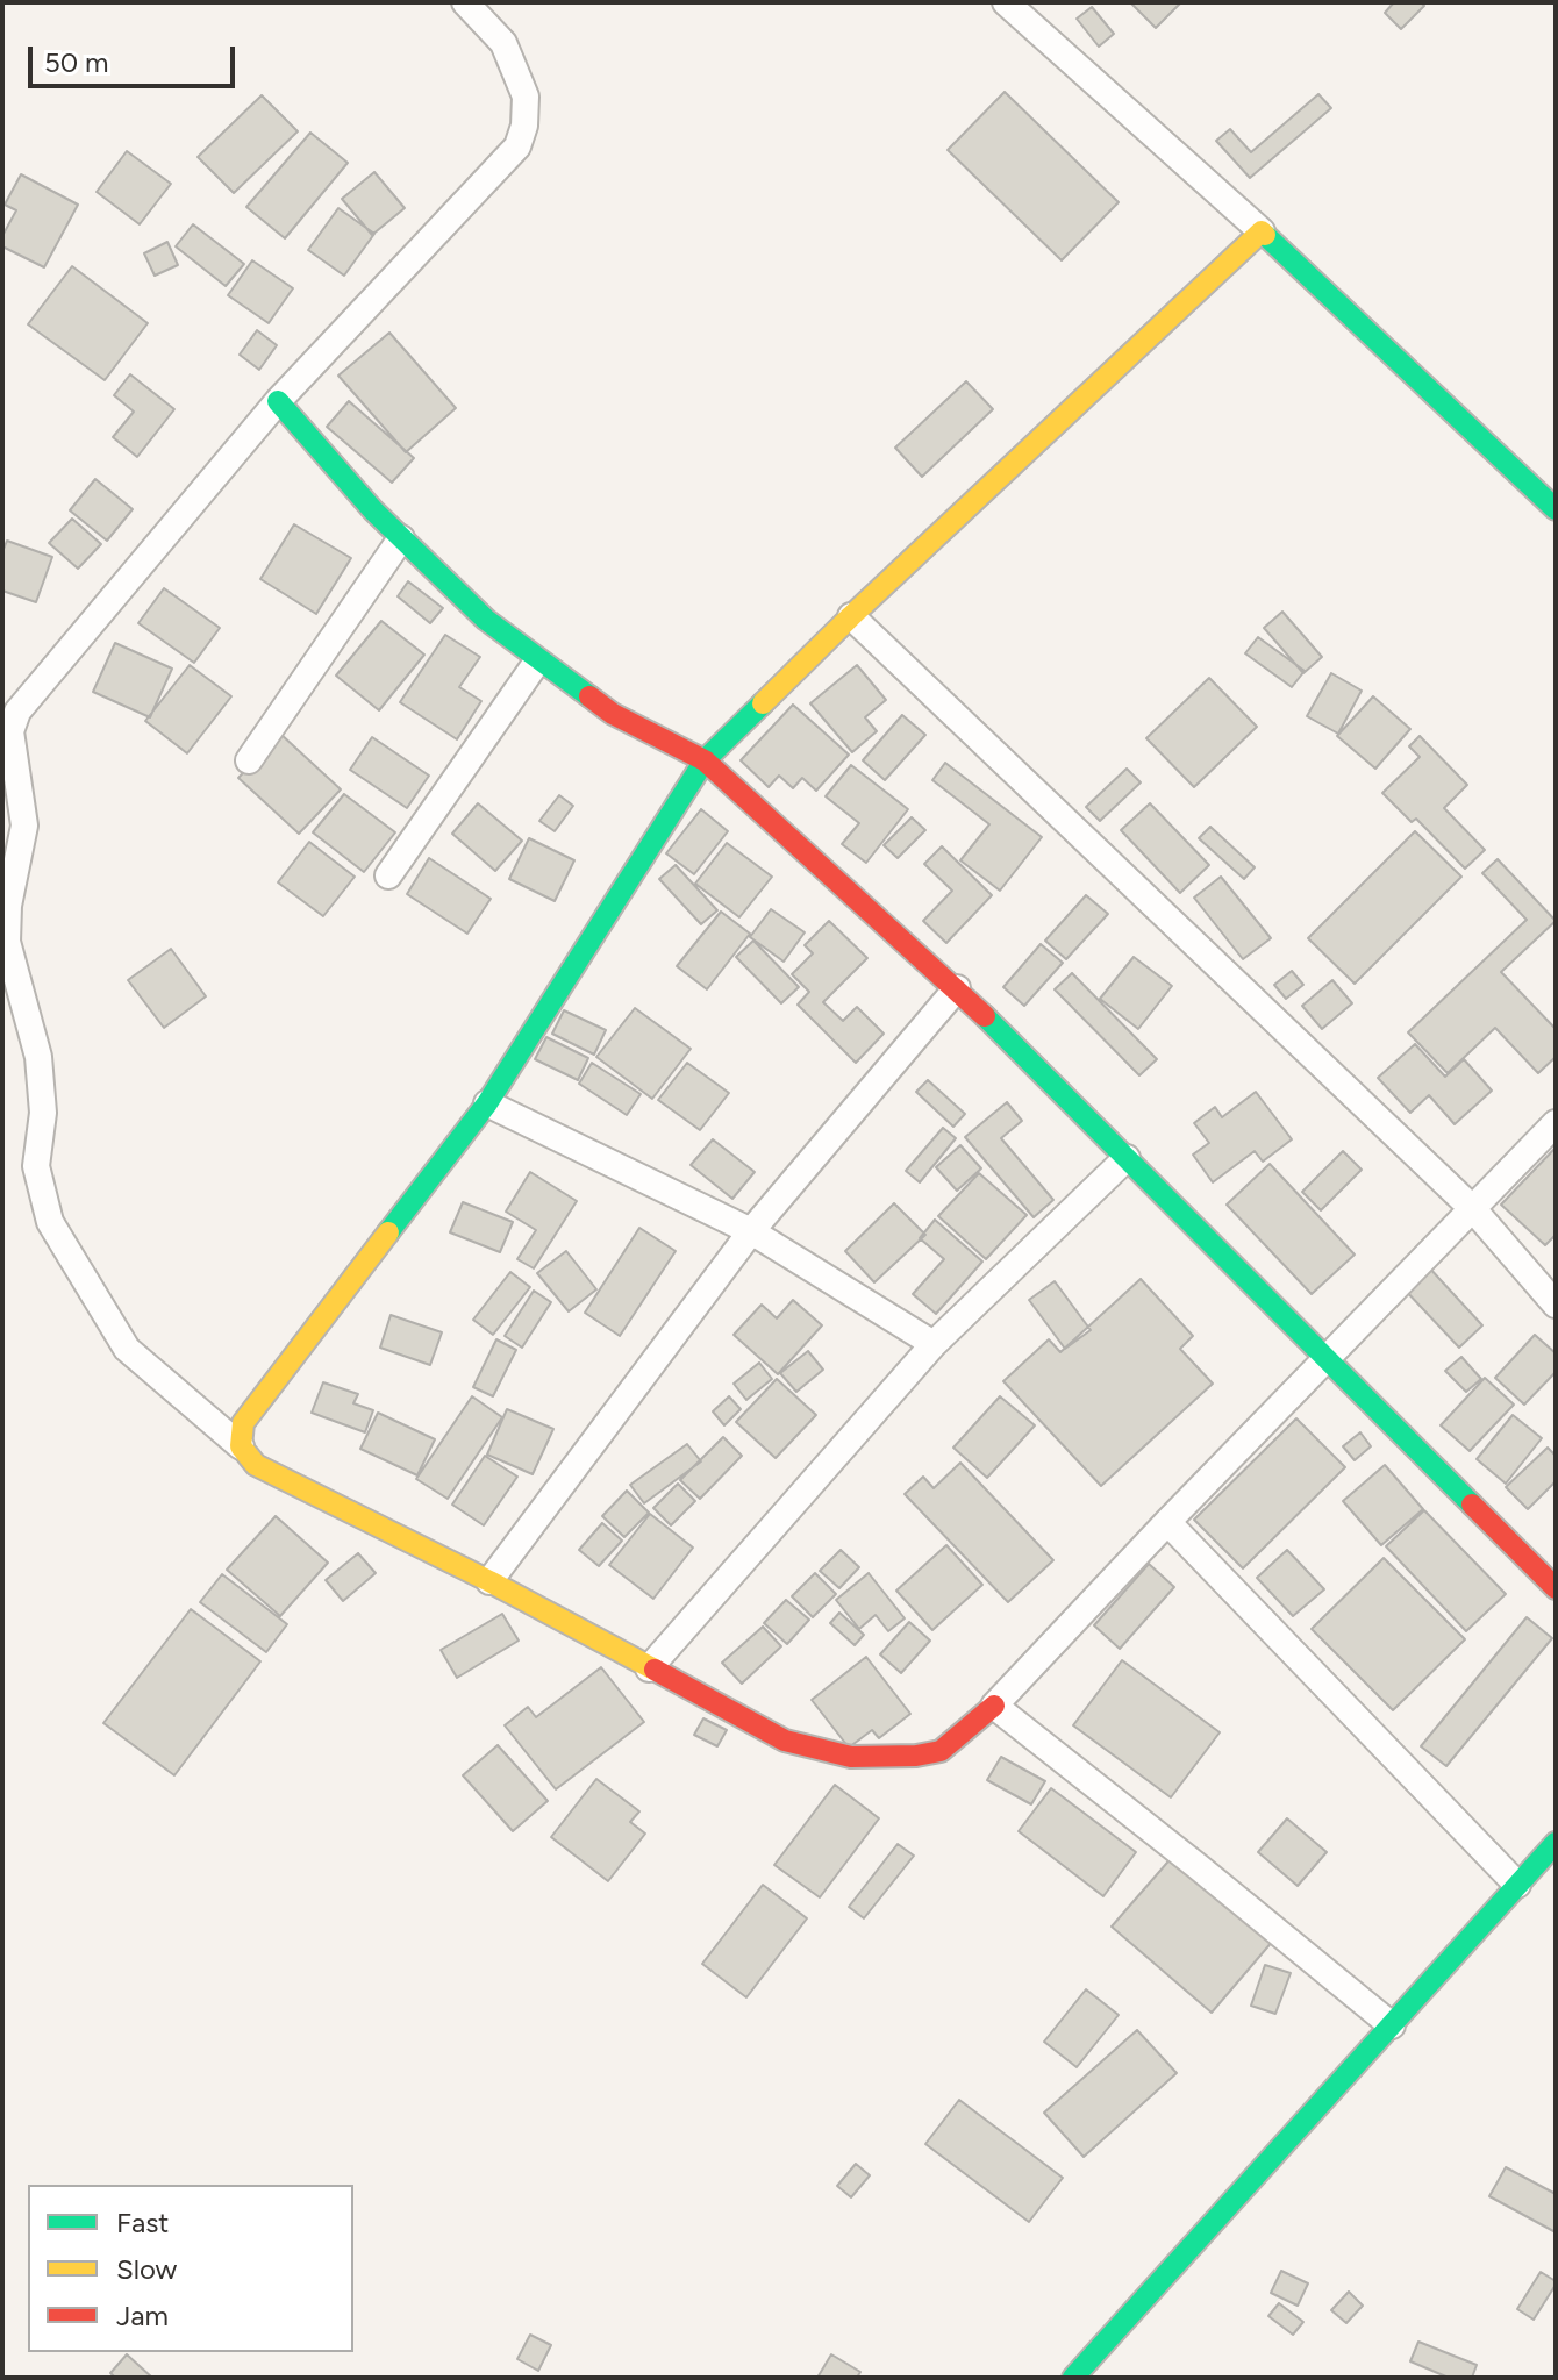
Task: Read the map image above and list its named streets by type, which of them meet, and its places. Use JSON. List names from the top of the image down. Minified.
{"legend":["Fast","Slow","Jam"],"scale_bar":"50 m"}
